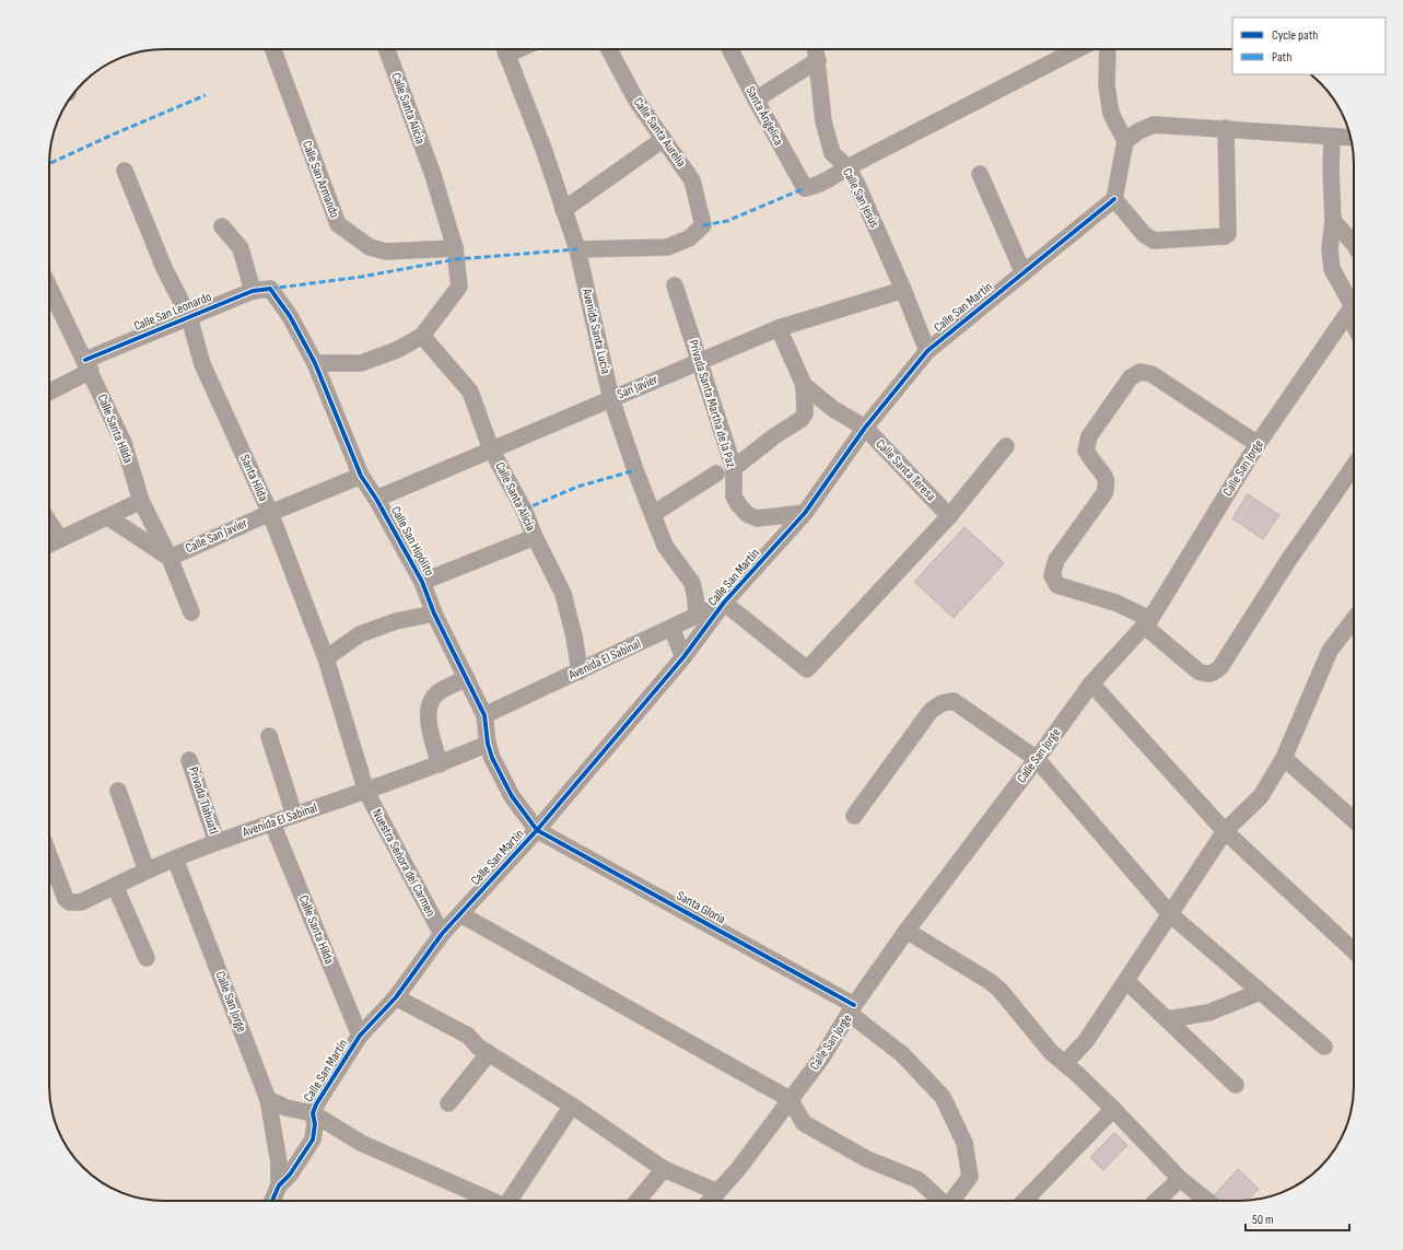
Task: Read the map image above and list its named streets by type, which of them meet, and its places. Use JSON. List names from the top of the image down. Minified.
{"streets":{"street":["Calle Santa Alicia","Santa Ángelica","Calle Santa Aurelia","Calle San Armando","Calle San Jesús","Calle San Martin","Calle San Leonardo","Avenida Santa Lucía","San Javier","Privada Santa Martha de la Paz","Calle Santa Hilda","Calle San Jorge","Calle Santa Teresa","Santa Hilda","Calle San Javier","Calle San Hipólito","Avenida El Sabinal","Privada Tlahuatl","Nuestra Señora del Carmen","Santa Gloria","Calle San Martín"]},"crossings":[["Calle Santa Alicia","Calle San Armando"],["Calle Santa Alicia","San Javier"],["Calle Santa Alicia","Avenida El Sabinal"],["Santa Ángelica","Calle San Jesús"],["Calle Santa Aurelia","Avenida Santa Lucía"],["Calle San Jesús","Calle San Martin"],["Calle San Jesús","San Javier"],["Calle San Martin","Calle Santa Teresa"],["Calle San Martin","Calle San Hipólito"],["Calle San Martin","Avenida El Sabinal"],["Calle San Martin","Nuestra Señora del Carmen"],["Calle San Martin","Santa Gloria"],["Calle San Martin","Calle San Martín"],["Calle San Leonardo","Calle Santa Hilda"],["Calle San Leonardo","Santa Hilda"],["Calle San Leonardo","Calle San Hipólito"],["Avenida Santa Lucía","San Javier"],["Avenida Santa Lucía","Avenida El Sabinal"],["San Javier","Privada Santa Martha de la Paz"],["San Javier","Calle Santa Teresa"],["San Javier","Calle San Hipólito"],["Calle Santa Hilda","Calle San Javier"],["Calle Santa Hilda","Avenida El Sabinal"],["Calle Santa Hilda","Calle San Martín"],["Calle San Jorge","Avenida El Sabinal"],["Calle San Jorge","Santa Gloria"],["Calle San Jorge","Calle San Martín"],["Santa Hilda","Calle San Javier"],["Santa Hilda","Avenida El Sabinal"],["Santa Hilda","Nuestra Señora del Carmen"],["Calle San Javier","Calle San Hipólito"],["Calle San Hipólito","Avenida El Sabinal"],["Calle San Hipólito","Santa Gloria"],["Avenida El Sabinal","Privada Tlahuatl"],["Avenida El Sabinal","Nuestra Señora del Carmen"]],"legend":["Cycle path","Path"],"scale_bar":"50 m"}
